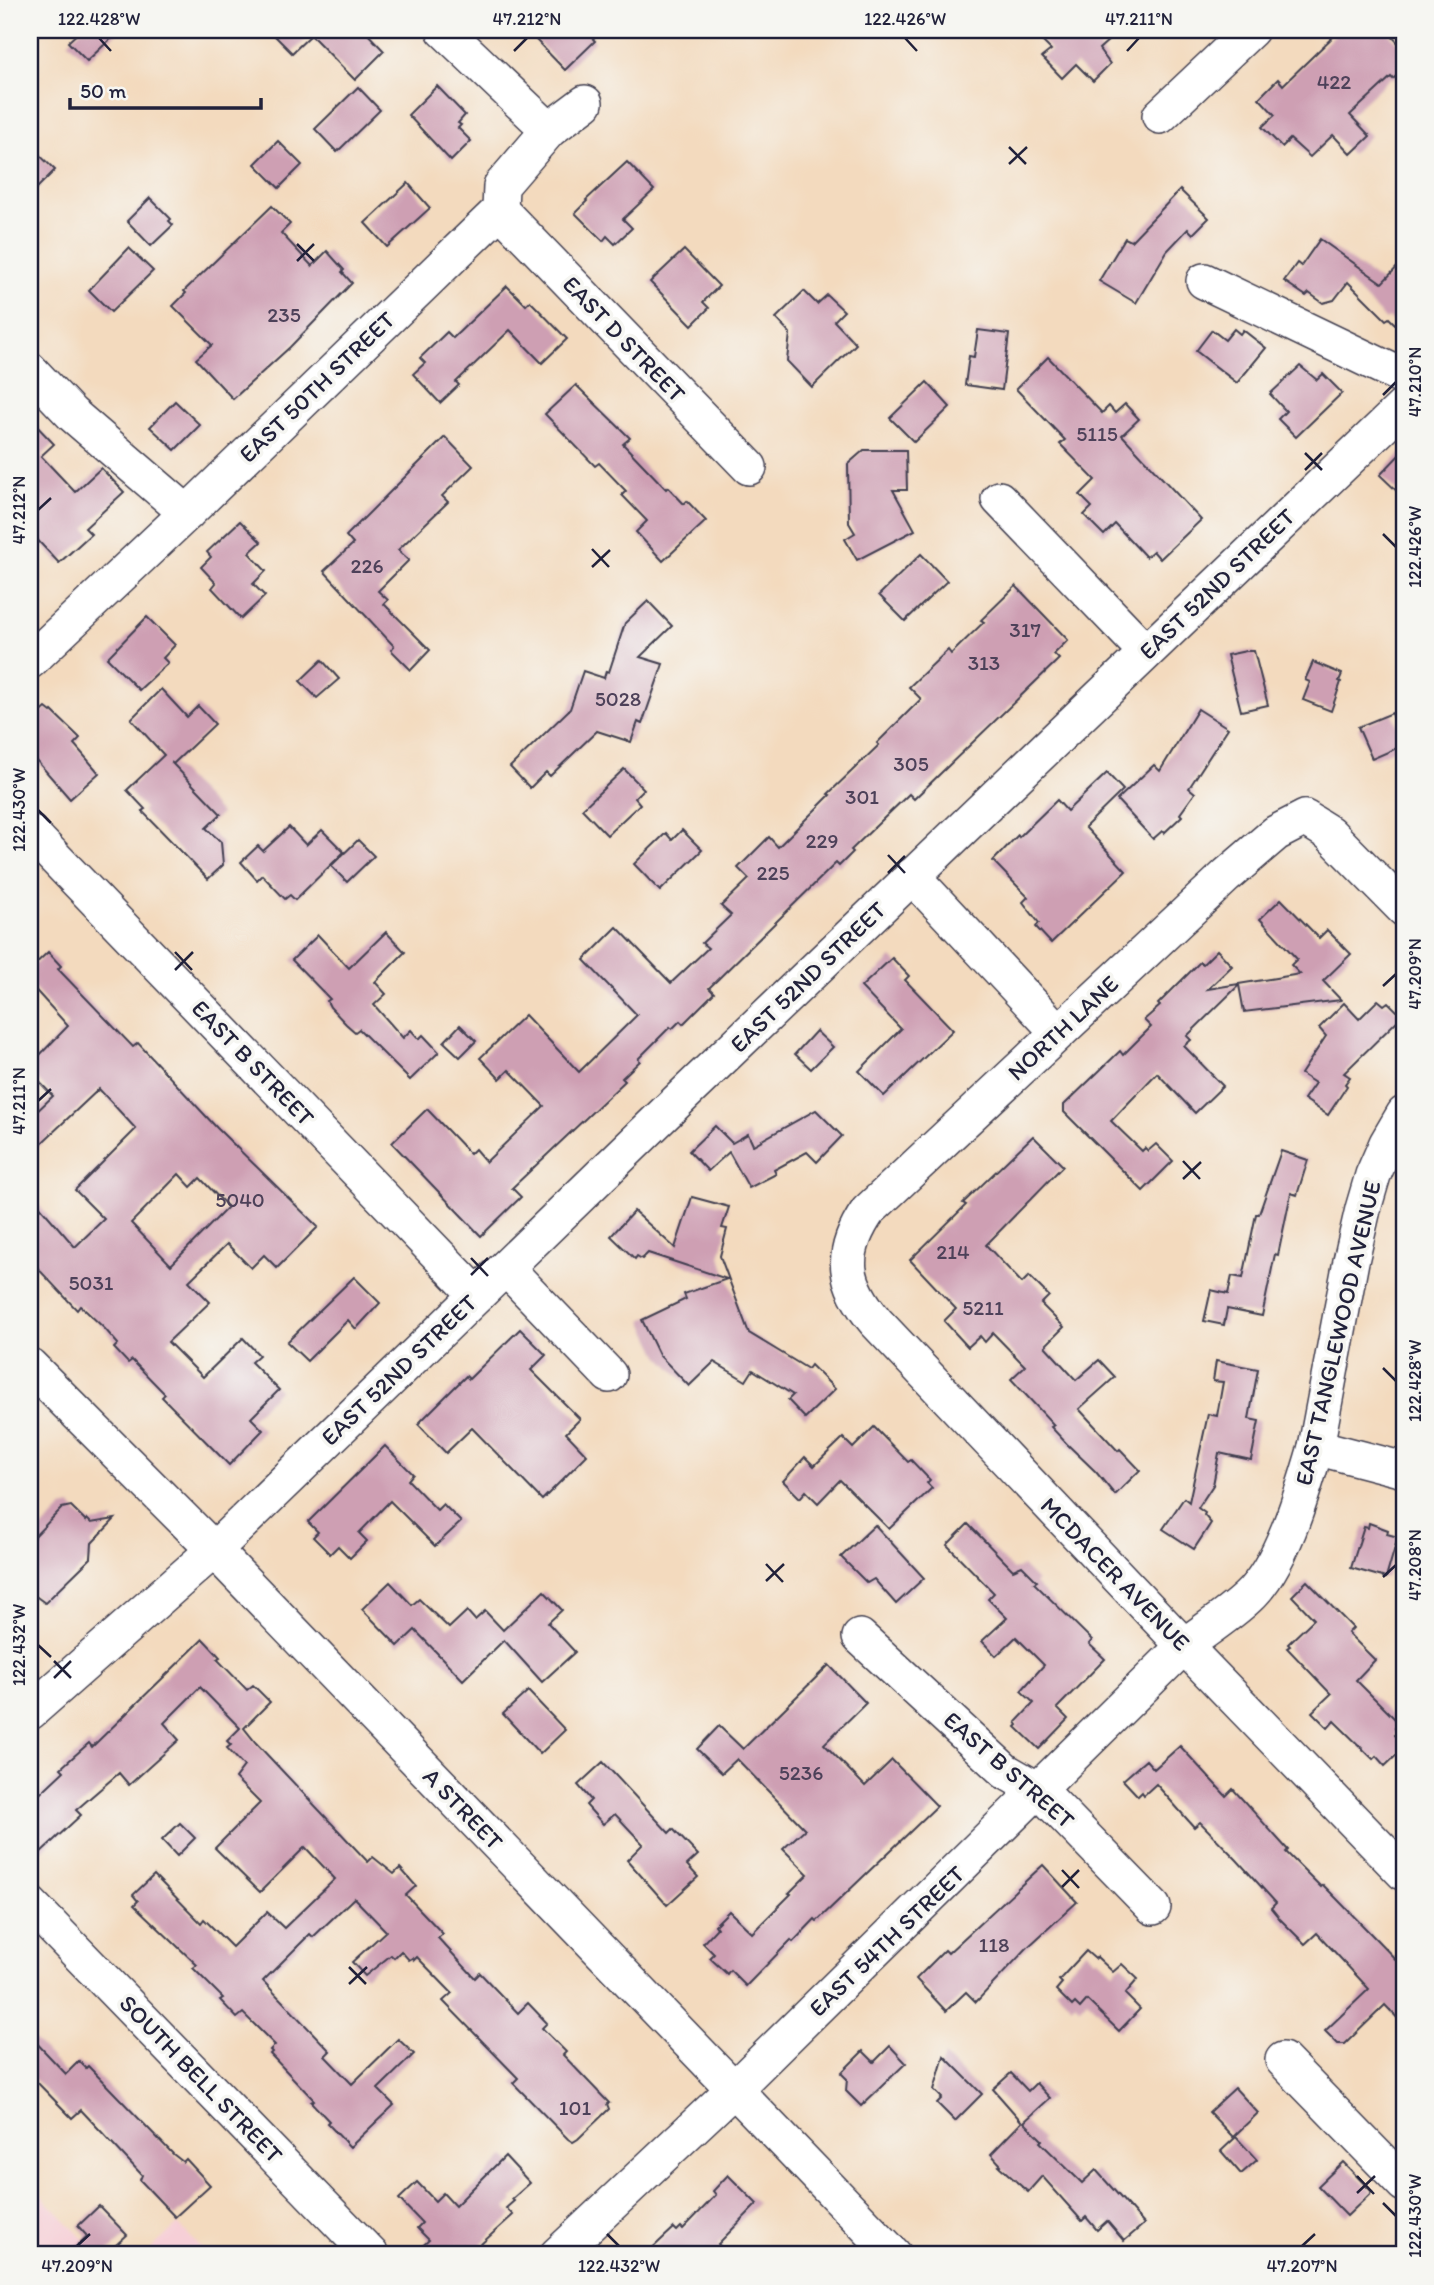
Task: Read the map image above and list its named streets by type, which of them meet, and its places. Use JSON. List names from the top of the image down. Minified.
{"streets":{"street":["EAST D STREET","EAST 50TH STREET","EAST 52ND STREET","NORTH LANE","EAST B STREET","EAST TANGLEWOOD AVENUE","MCDACER AVENUE","A STREET","EAST 54TH STREET","SOUTH BELL STREET"]},"crossings":[["EAST D STREET","EAST 50TH STREET"],["EAST 52ND STREET","EAST B STREET"],["EAST 52ND STREET","A STREET"],["NORTH LANE","MCDACER AVENUE"],["EAST B STREET","EAST TANGLEWOOD AVENUE"],["EAST B STREET","EAST 54TH STREET"],["EAST TANGLEWOOD AVENUE","MCDACER AVENUE"],["EAST TANGLEWOOD AVENUE","EAST 54TH STREET"],["A STREET","EAST 54TH STREET"]],"house_numbers":["422","235","5115","226","317","313","5028","305","301","229","225","5040","214","5031","5211","5236","118","101"],"scale_bar":"50 m","coordinates":["122.428°W","47.212°N","122.426°W","47.211°N","47.210°N","122.430°W","47.209°N","47.208°N","122.432°W","47.207°N"]}
